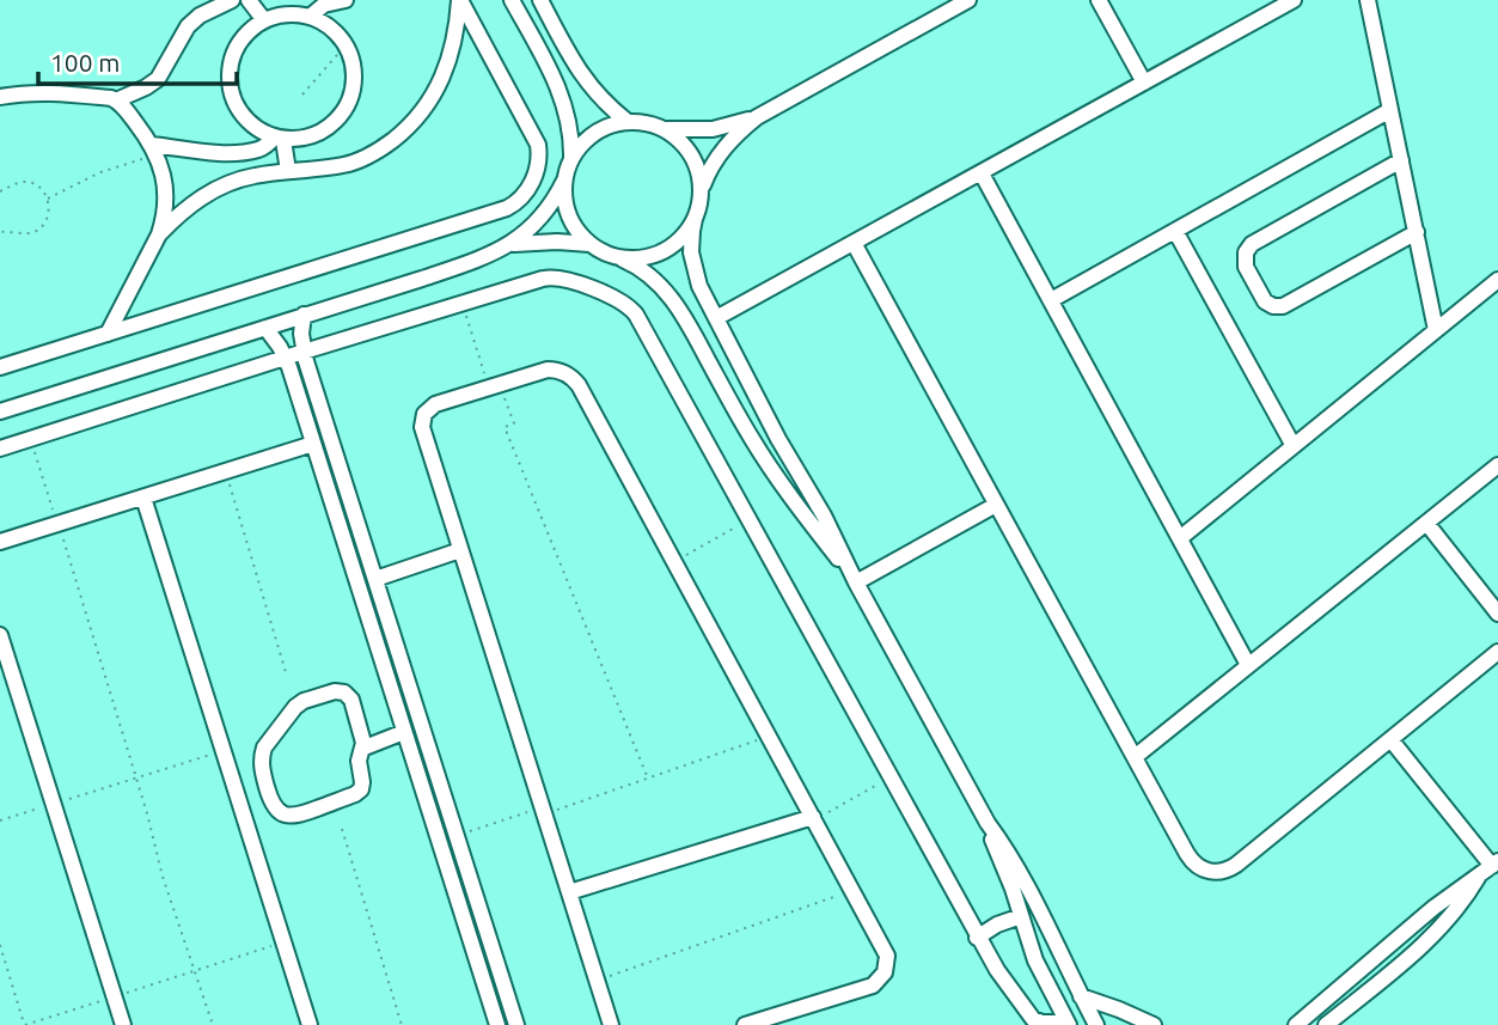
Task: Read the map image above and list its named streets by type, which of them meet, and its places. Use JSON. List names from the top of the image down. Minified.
{"scale_bar":"100 m"}
